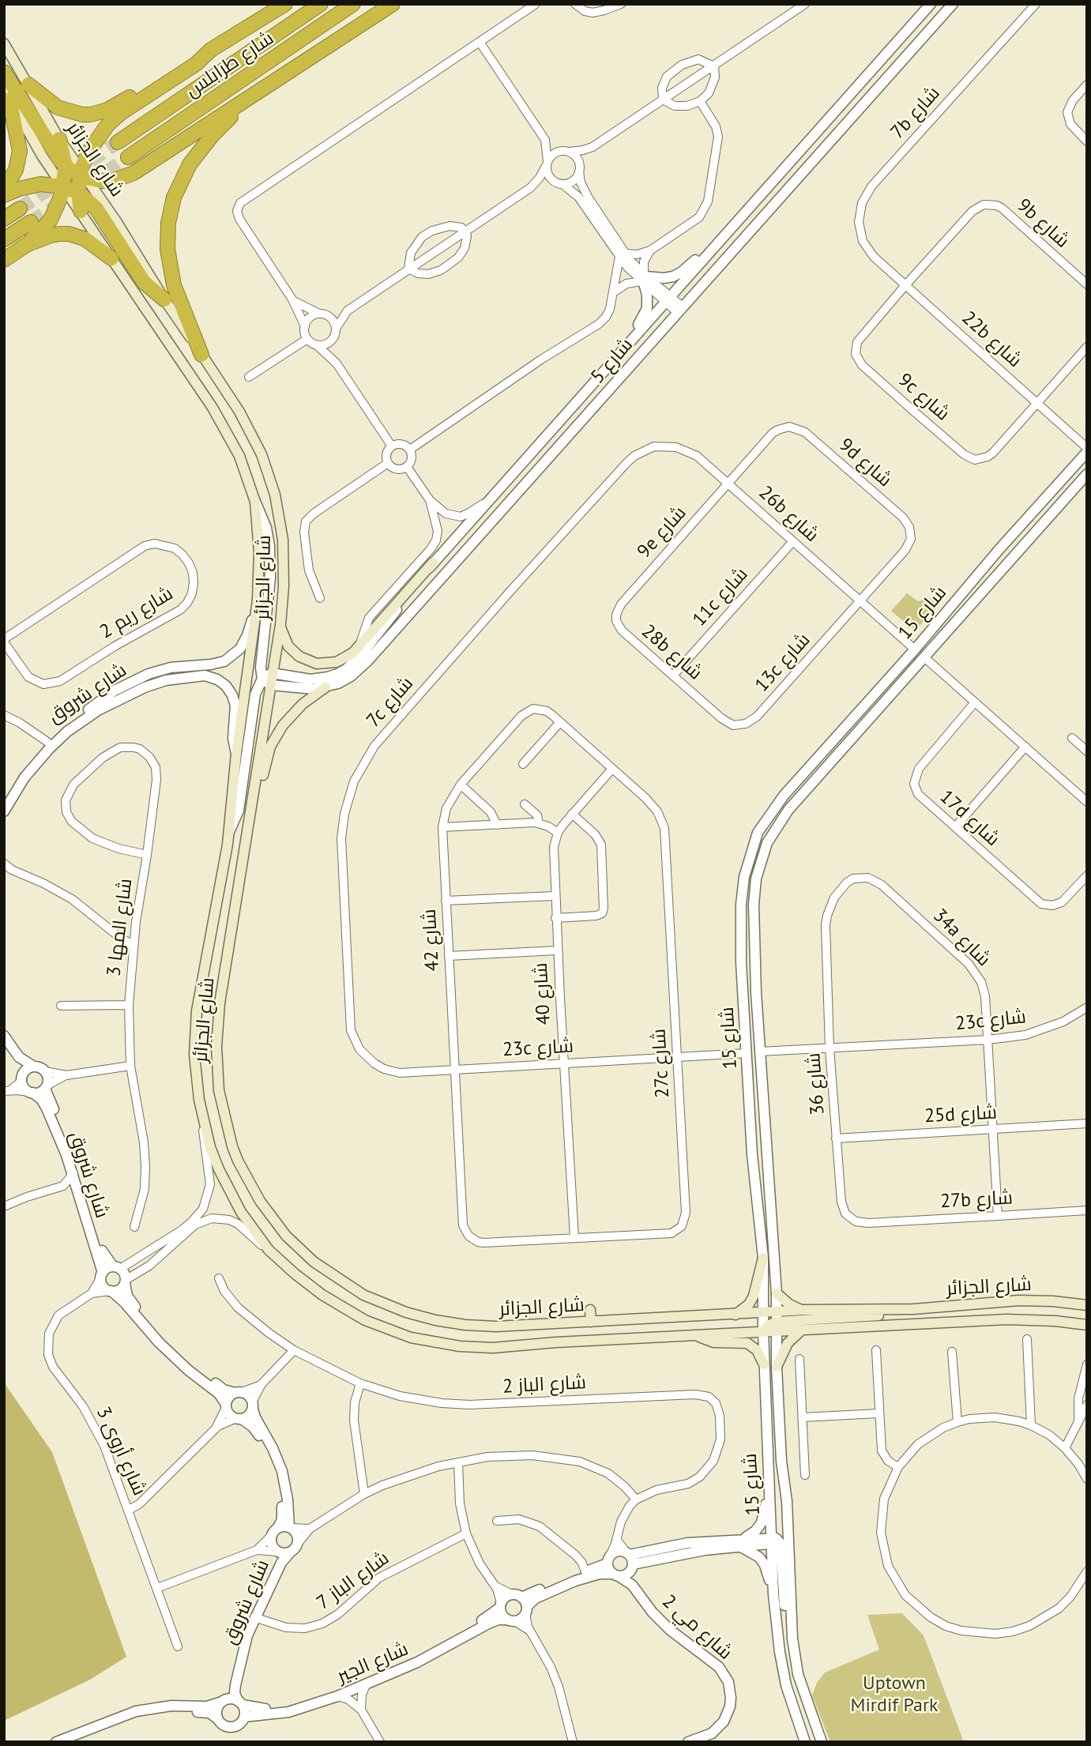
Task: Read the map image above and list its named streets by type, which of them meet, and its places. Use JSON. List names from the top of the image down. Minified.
{"streets":{"highway":["شارع طرابلس"],"main road":["شارع الجزائر"],"street":["7b شارع","9b شارع","22b شارع","شارع 5","9c شارع","9d شارع","26b شارع","9e شارع","11c شارع","شارع ريم 2","شارع 15","28b شارع","13c شارع","شارع شروق","7c شارع","17d شارع","شارع المها 3","34a شارع","شارع 42","شارع 40","23c شارع","27c شارع","شارع 36","25d شارع","27b شارع","شارع الباز 2","شارع أروى 3","شارع الباز 7","شارع مي 2","شارع الجير"]},"crossings":[["7b شارع","22b شارع"],["شارع الجزائر","شارع 5"],["شارع الجزائر","شارع 15"],["شارع الجزائر","شارع شروق"],["9b شارع","22b شارع"],["9b شارع","9c شارع"],["22b شارع","9c شارع"],["22b شارع","شارع 15"],["9d شارع","26b شارع"],["9d شارع","9e شارع"],["9d شارع","13c شارع"],["26b شارع","9e شارع"],["26b شارع","11c شارع"],["26b شارع","شارع 15"],["26b شارع","13c شارع"],["26b شارع","7c شارع"],["9e شارع","28b شارع"],["11c شارع","28b شارع"],["شارع 15","23c شارع"],["28b شارع","13c شارع"],["شارع شروق","شارع أروى 3"],["شارع شروق","شارع الباز 7"],["شارع شروق","شارع الجير"],["7c شارع","23c شارع"],["34a شارع","23c شارع"],["34a شارع","شارع 36"],["34a شارع","25d شارع"],["34a شارع","27b شارع"],["شارع 42","23c شارع"],["شارع 42","27c شارع"],["شارع 40","23c شارع"],["شارع 40","27c شارع"],["23c شارع","27c شارع"],["23c شارع","شارع 36"],["شارع 36","25d شارع"],["شارع 36","27b شارع"],["شارع الباز 2","شارع الباز 7"]],"parks":["Uptown Mirdif Park"]}
